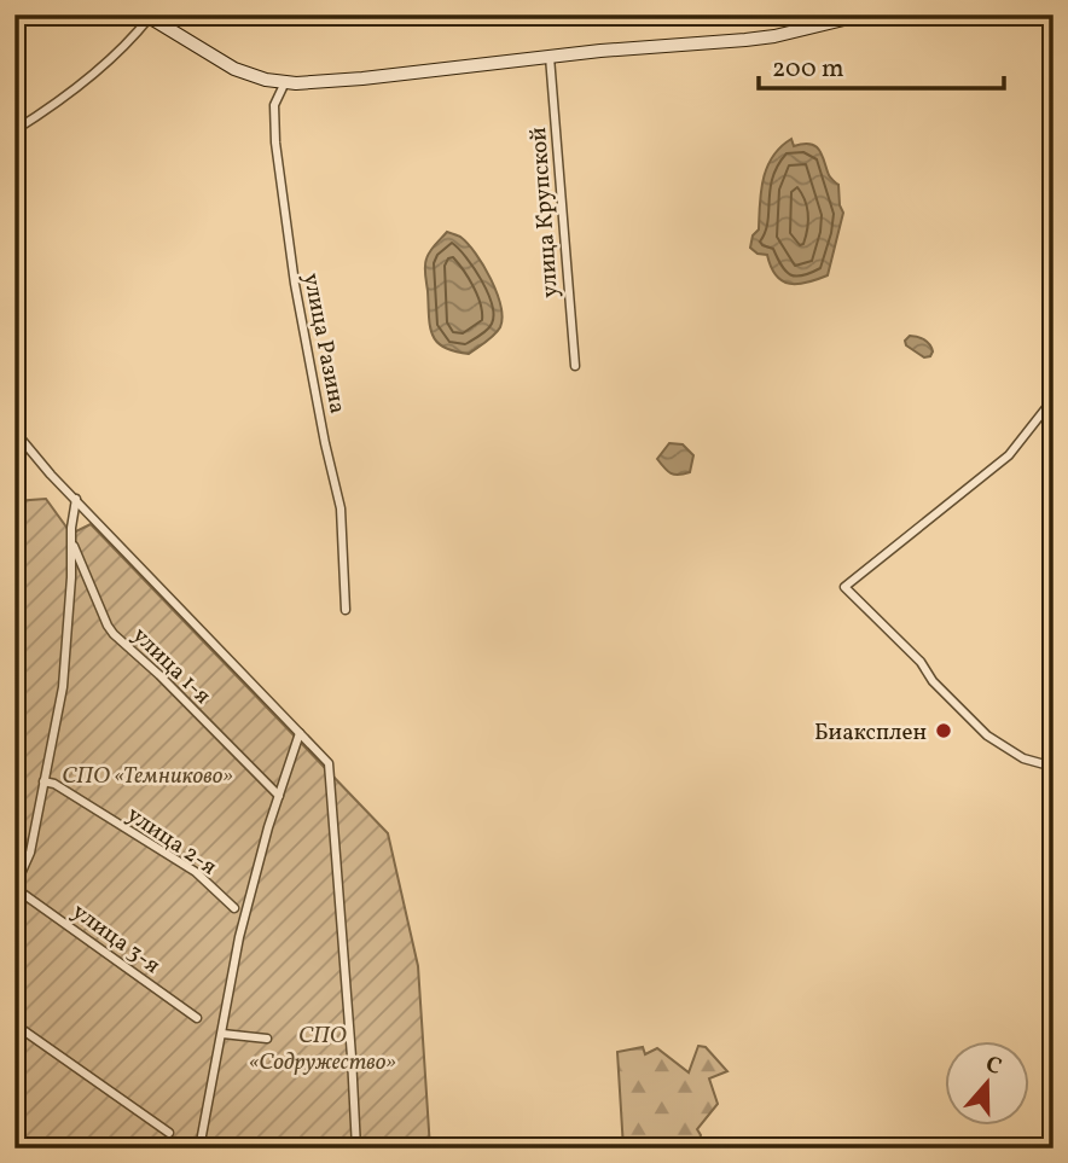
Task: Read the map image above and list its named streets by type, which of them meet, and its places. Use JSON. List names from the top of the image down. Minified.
{"streets":{"street":["улица Крупской","улица Разина","улица 1-я","улица 2-я","улица 3-я"]},"parks":["СПО «Темниково»","СПО «Содружество»"],"places":["Биаксплен"],"scale_bar":"200 m","north":"top"}
